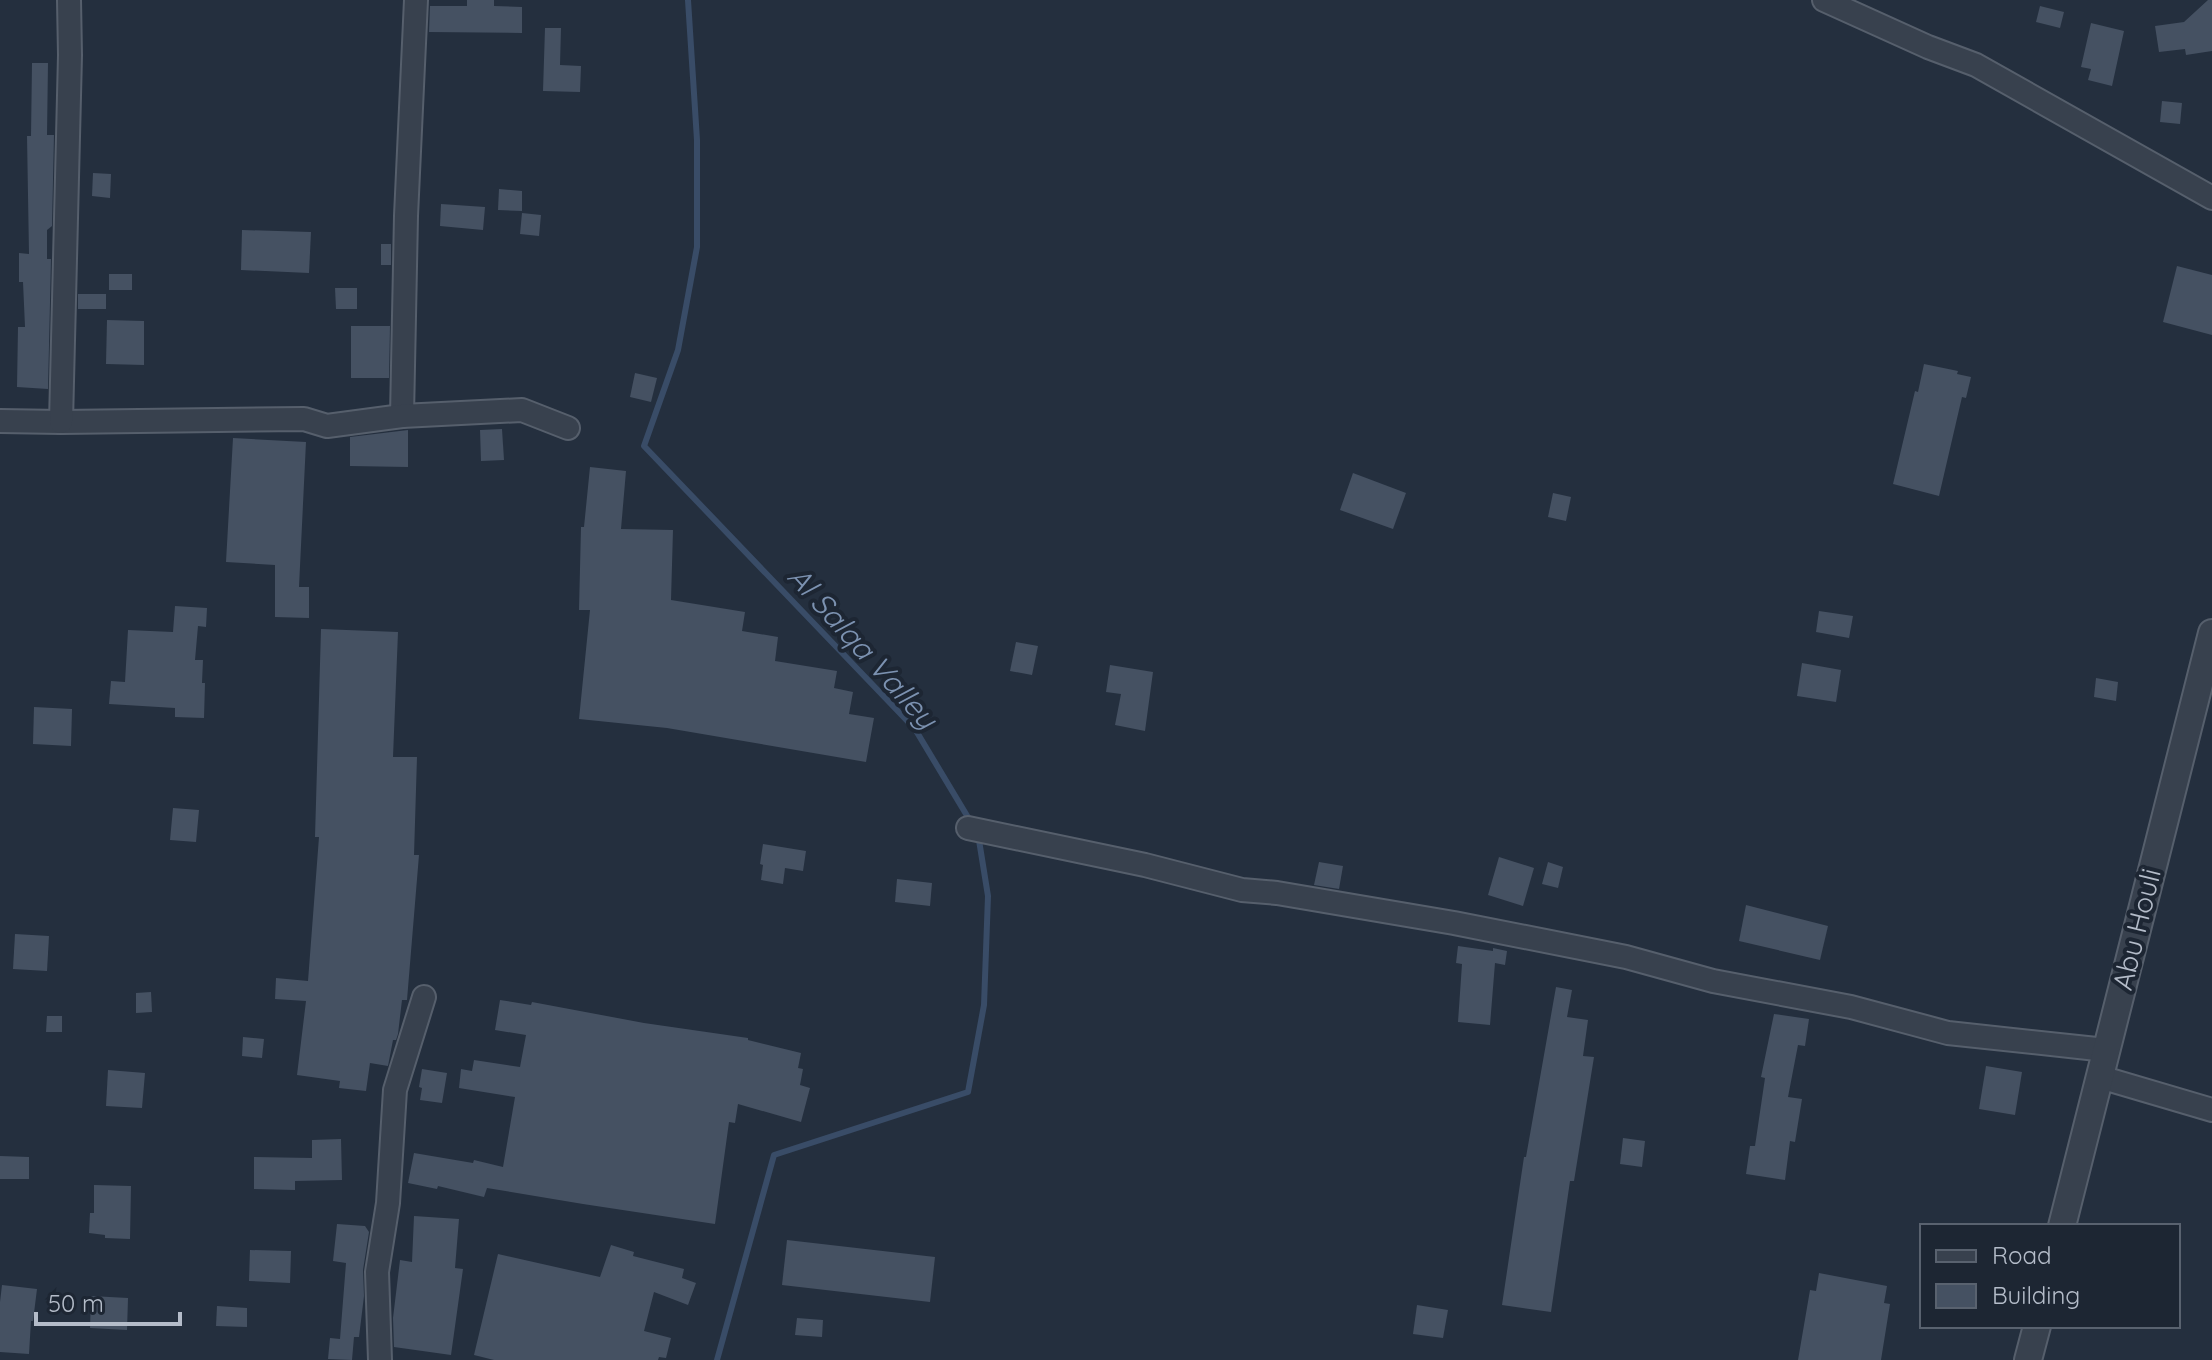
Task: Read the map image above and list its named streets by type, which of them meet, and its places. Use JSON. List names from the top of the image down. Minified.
{"streets":{"street":["Abu Houli"]},"water":["Al Salqa Valley"],"legend":["Road","Building"],"scale_bar":"50 m"}
